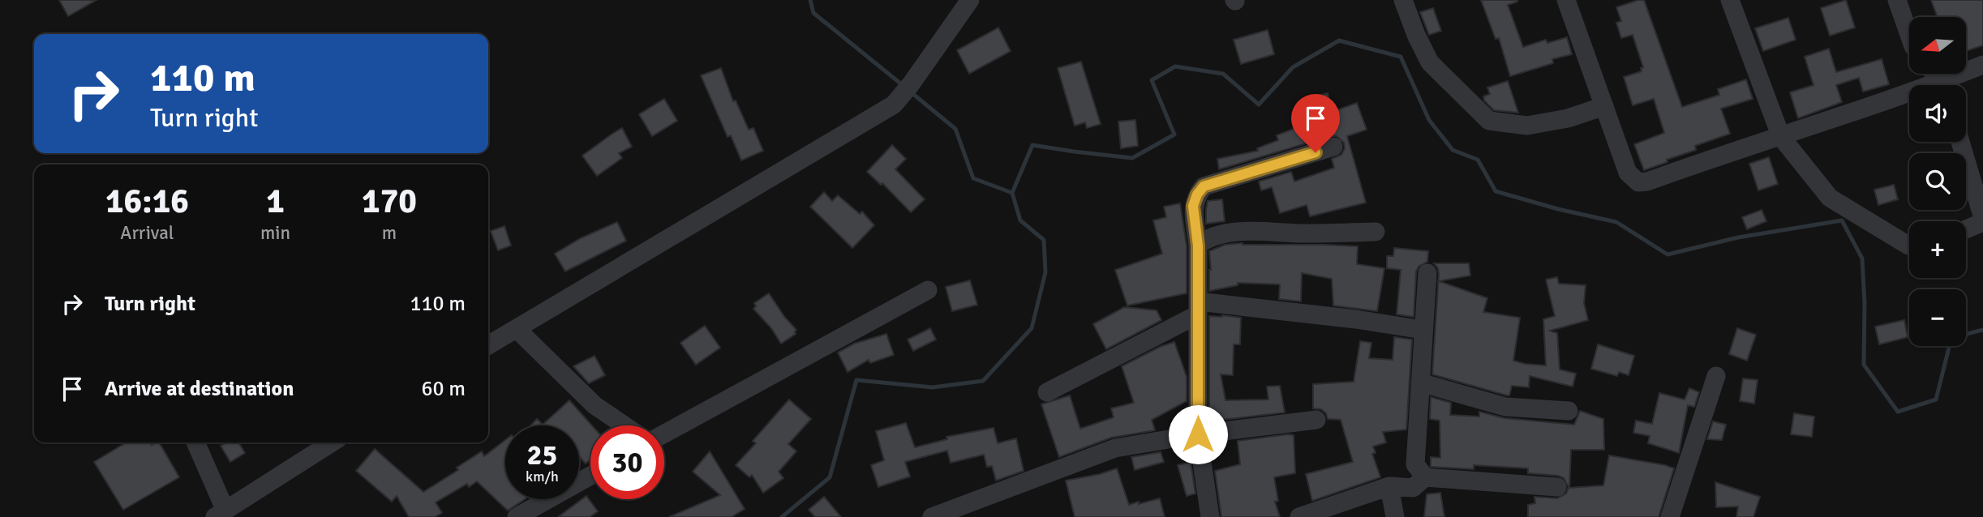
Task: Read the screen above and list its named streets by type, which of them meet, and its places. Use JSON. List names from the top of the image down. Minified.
{"north":"left","page":{"map_buttons":["+","−"],"turn":["110 m","Turn right"],"eta":["16:16","Arrival","1","min","170","m"],"list":[{"name":"Turn right","value":"110 m"},{"name":"Arrive at destination","value":"60 m"}],"speed":"25 km/h","limit":"30"}}
